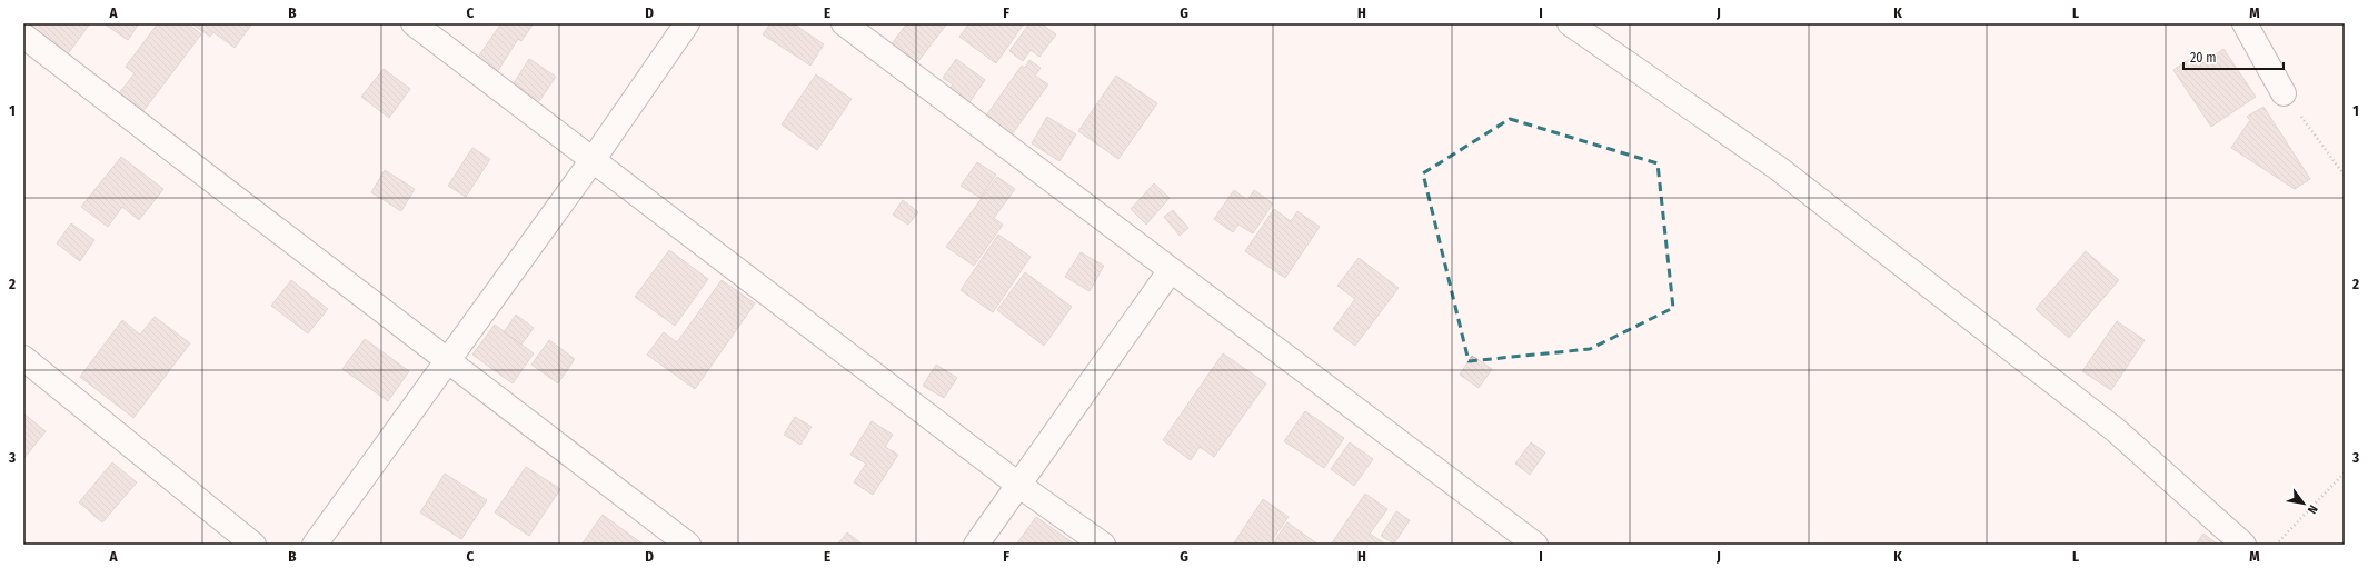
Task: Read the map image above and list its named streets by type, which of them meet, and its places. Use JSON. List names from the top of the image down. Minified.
{"scale_bar":"20 m","north":"bottom right","grid":{"columns":["A","B","C","D","E","F","G","H","I","J","K","L","M"],"rows":["1","2","3"]}}
